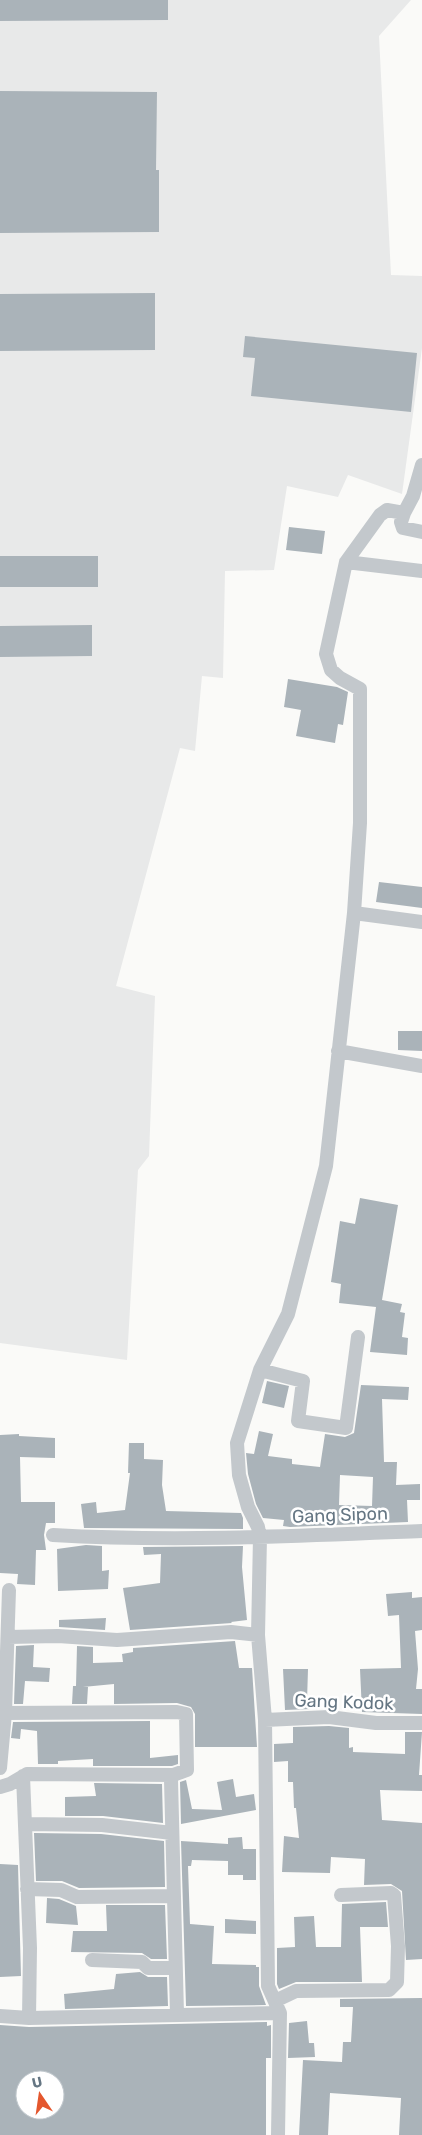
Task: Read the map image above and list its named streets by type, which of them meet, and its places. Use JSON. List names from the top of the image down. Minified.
{"streets":{"street":["Gang Sipon","Gang Kodok"]},"north":"top"}
